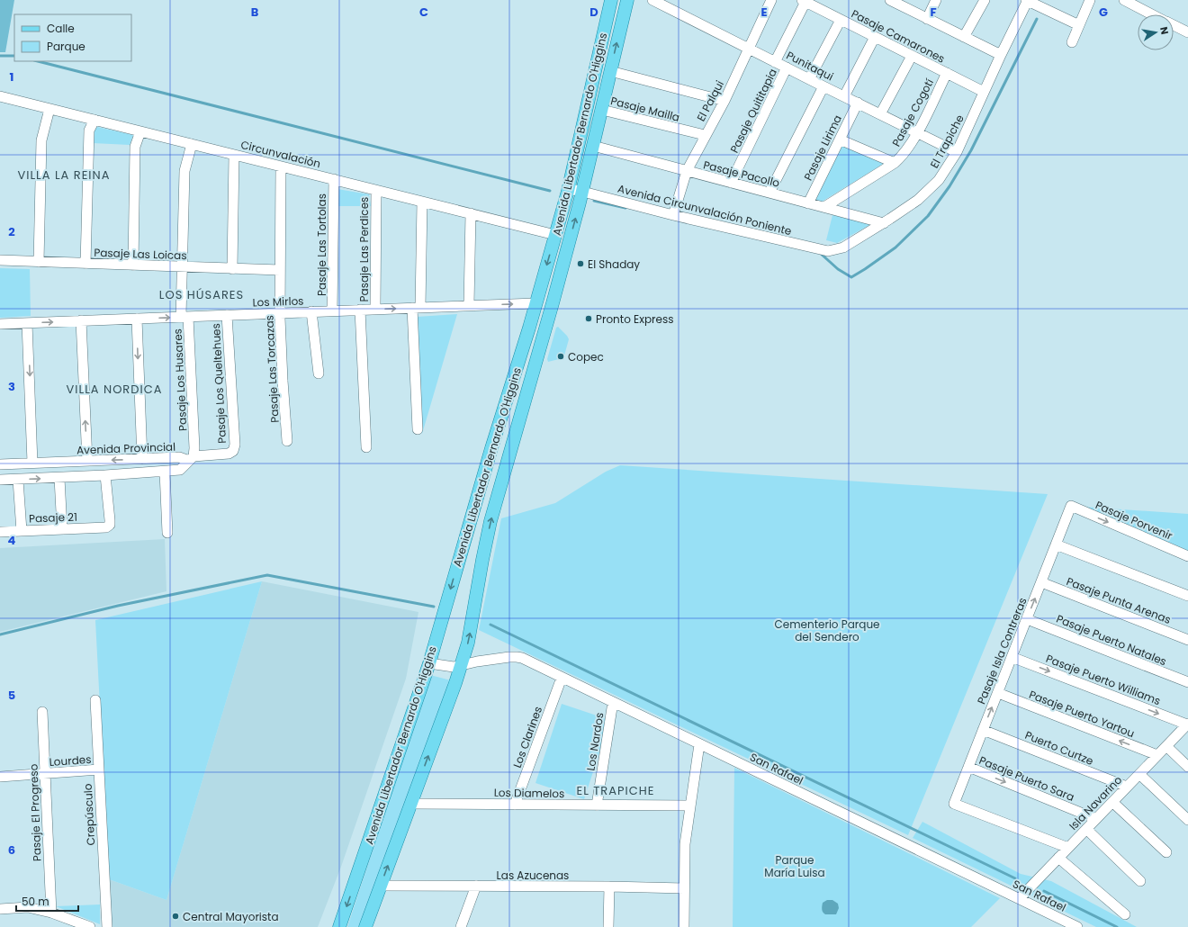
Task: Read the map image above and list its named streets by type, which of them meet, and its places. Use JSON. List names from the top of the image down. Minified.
{"streets":{"main road":["Avenida Libertador Bernardo O'Higgins"],"street":["Pasaje Camarones","Punitaqui","El Palqui","Pasaje Mailla","Pasaje Quititapia","Pasaje Cogotí","El Trapiche","Pasaje Lirima","Circunvalación","Pasaje Pacollo","Avenida Circunvalación Poniente","Pasaje Las Tortolas","Pasaje Las Perdices","Pasaje Las Loicas","Los Mirlos","Pasaje Las Torcazas","Pasaje Los Husares","Pasaje Los Queltehues","Avenida Provincial","Pasaje 21","Pasaje Porvenir","Pasaje Punta Arenas","Pasaje Puerto Natales","Pasaje Isla Contreras","Pasaje Puerto Williams","Pasaje Puerto Yartou","Los Clarines","Los Nardos","Puerto Curtze","Lourdes","San Rafael","Pasaje Puerto Sara","Los Diamelos","Isla Navarino","Pasaje El Progreso","Crepúsculo","Las Azucenas"]},"crossings":[["Pasaje Camarones","Pasaje Cogotí"],["Pasaje Camarones","El Trapiche"],["Punitaqui","El Palqui"],["Punitaqui","Pasaje Quititapia"],["Punitaqui","Pasaje Cogotí"],["Punitaqui","El Trapiche"],["Punitaqui","Pasaje Lirima"],["El Palqui","Pasaje Mailla"],["El Palqui","Pasaje Pacollo"],["El Palqui","Avenida Circunvalación Poniente"],["Pasaje Mailla","Avenida Libertador Bernardo O'Higgins"],["Pasaje Quititapia","Pasaje Pacollo"],["Pasaje Cogotí","Pasaje Pacollo"],["Avenida Libertador Bernardo O'Higgins","Circunvalación"],["Avenida Libertador Bernardo O'Higgins","Pasaje Pacollo"],["Avenida Libertador Bernardo O'Higgins","Avenida Circunvalación Poniente"],["Avenida Libertador Bernardo O'Higgins","Los Mirlos"],["Avenida Libertador Bernardo O'Higgins","San Rafael"],["Avenida Libertador Bernardo O'Higgins","Los Diamelos"],["Avenida Libertador Bernardo O'Higgins","Las Azucenas"],["El Trapiche","Pasaje Pacollo"],["El Trapiche","Avenida Circunvalación Poniente"],["Pasaje Lirima","Pasaje Pacollo"],["Circunvalación","Pasaje Las Tortolas"],["Circunvalación","Pasaje Las Perdices"],["Circunvalación","Pasaje Las Torcazas"],["Circunvalación","Pasaje Los Husares"],["Pasaje Las Tortolas","Los Mirlos"],["Pasaje Las Perdices","Los Mirlos"],["Pasaje Las Loicas","Pasaje Las Torcazas"],["Pasaje Las Loicas","Pasaje Los Husares"],["Los Mirlos","Pasaje Las Torcazas"],["Los Mirlos","Pasaje Los Husares"],["Los Mirlos","Pasaje Los Queltehues"],["Pasaje Los Husares","Pasaje Los Queltehues"],["Pasaje Los Husares","Avenida Provincial"],["Pasaje Los Queltehues","Avenida Provincial"],["Avenida Provincial","Pasaje 21"],["Pasaje Porvenir","Pasaje Isla Contreras"],["Pasaje Punta Arenas","Pasaje Isla Contreras"],["Pasaje Puerto Natales","Pasaje Isla Contreras"],["Pasaje Isla Contreras","Pasaje Puerto Williams"],["Pasaje Isla Contreras","Pasaje Puerto Yartou"],["Pasaje Isla Contreras","Puerto Curtze"],["Pasaje Isla Contreras","Pasaje Puerto Sara"],["Pasaje Isla Contreras","Isla Navarino"],["Pasaje Puerto Williams","Isla Navarino"],["Pasaje Puerto Yartou","Isla Navarino"],["Los Clarines","San Rafael"],["Los Clarines","Los Diamelos"],["Los Nardos","San Rafael"],["Los Nardos","Los Diamelos"],["Puerto Curtze","Isla Navarino"],["Lourdes","Pasaje El Progreso"],["Lourdes","Crepúsculo"],["San Rafael","Isla Navarino"],["Pasaje Puerto Sara","Isla Navarino"]],"one_way":["Los Mirlos","Pasaje Puerto Williams","Pasaje Puerto Yartou","Pasaje Puerto Sara"],"districts":["VILLA LA REINA","LOS HÚSARES","VILLA NORDICA","EL TRAPICHE"],"parks":["Cementerio Parque del Sendero","Parque María Luisa"],"places":["El Shaday","Pronto Express","Copec","Central Mayorista"],"legend":["Calle","Parque"],"scale_bar":"50 m","north":"right","grid":{"columns":["B","C","D","E","F","G"],"rows":["1","2","3","4","5","6"]}}
